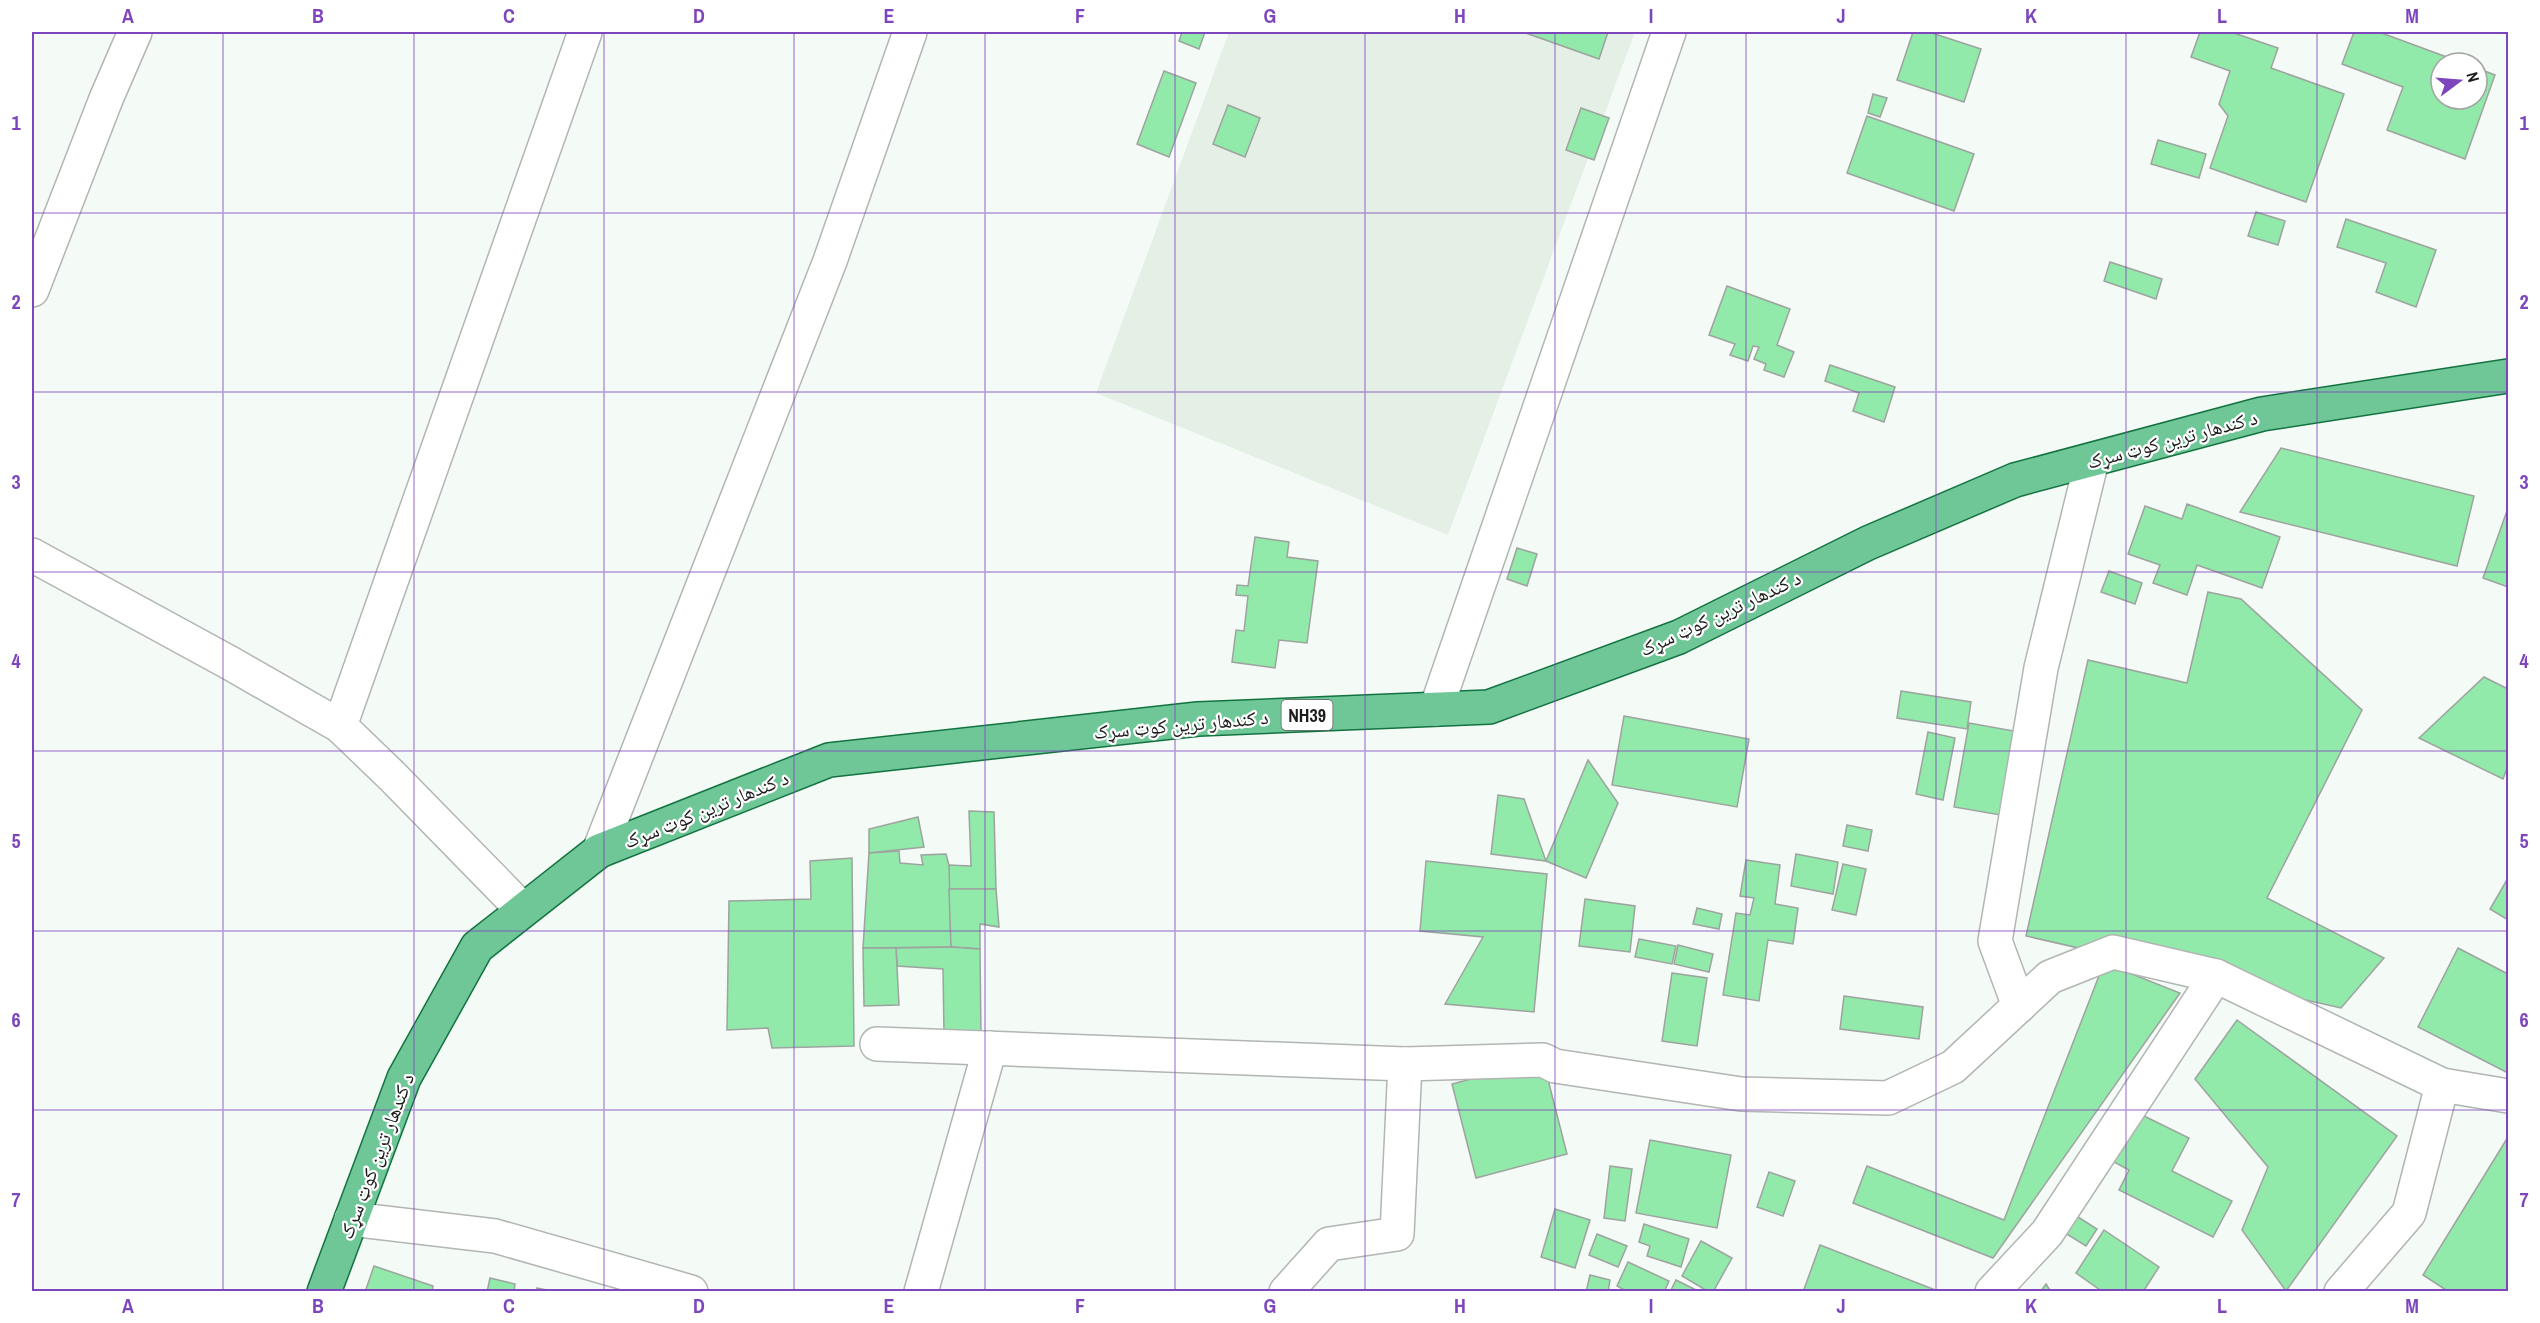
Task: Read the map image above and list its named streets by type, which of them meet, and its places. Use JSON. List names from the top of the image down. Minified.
{"streets":{"main road":["د کندهار ترين کوټ سړک","NH39"]},"north":"right","grid":{"columns":["A","B","C","D","E","F","G","H","I","J","K","L","M"],"rows":["1","2","3","4","5","6","7"]}}
